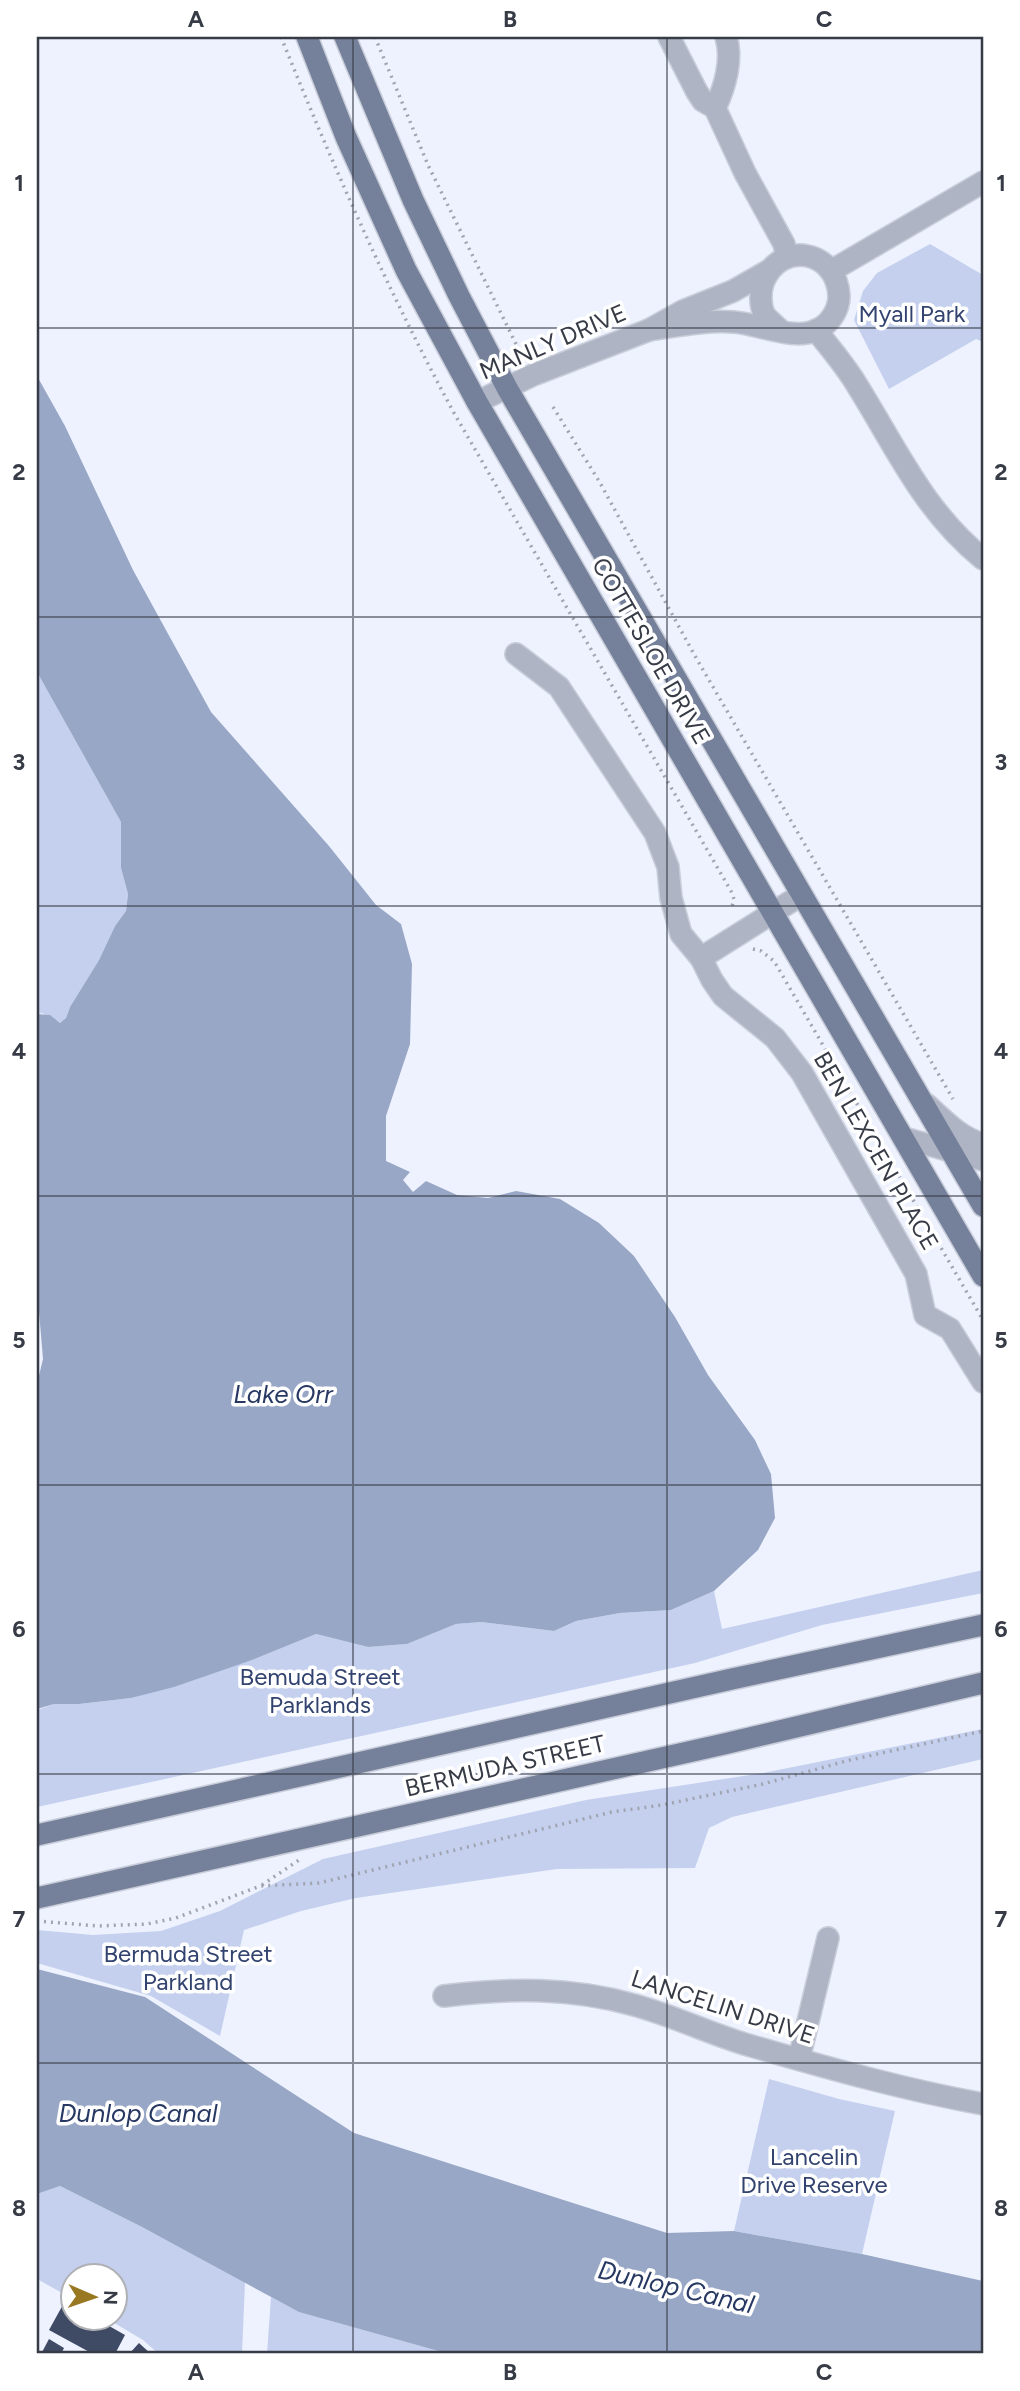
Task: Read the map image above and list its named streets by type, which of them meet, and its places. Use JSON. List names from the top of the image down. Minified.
{"streets":{"main road":["COTTESLOE DRIVE","BERMUDA STREET"],"street":["MANLY DRIVE","BEN LEXCEN PLACE","LANCELIN DRIVE"]},"crossings":[["MANLY DRIVE","COTTESLOE DRIVE"]],"water":["Lake Orr","Dunlop Canal"],"parks":["Myall Park","Bemuda Street Parklands","Bermuda Street Parkland","Lancelin Drive Reserve"],"north":"right","grid":{"columns":["A","B","C"],"rows":["1","2","3","4","5","6","7","8"]}}
